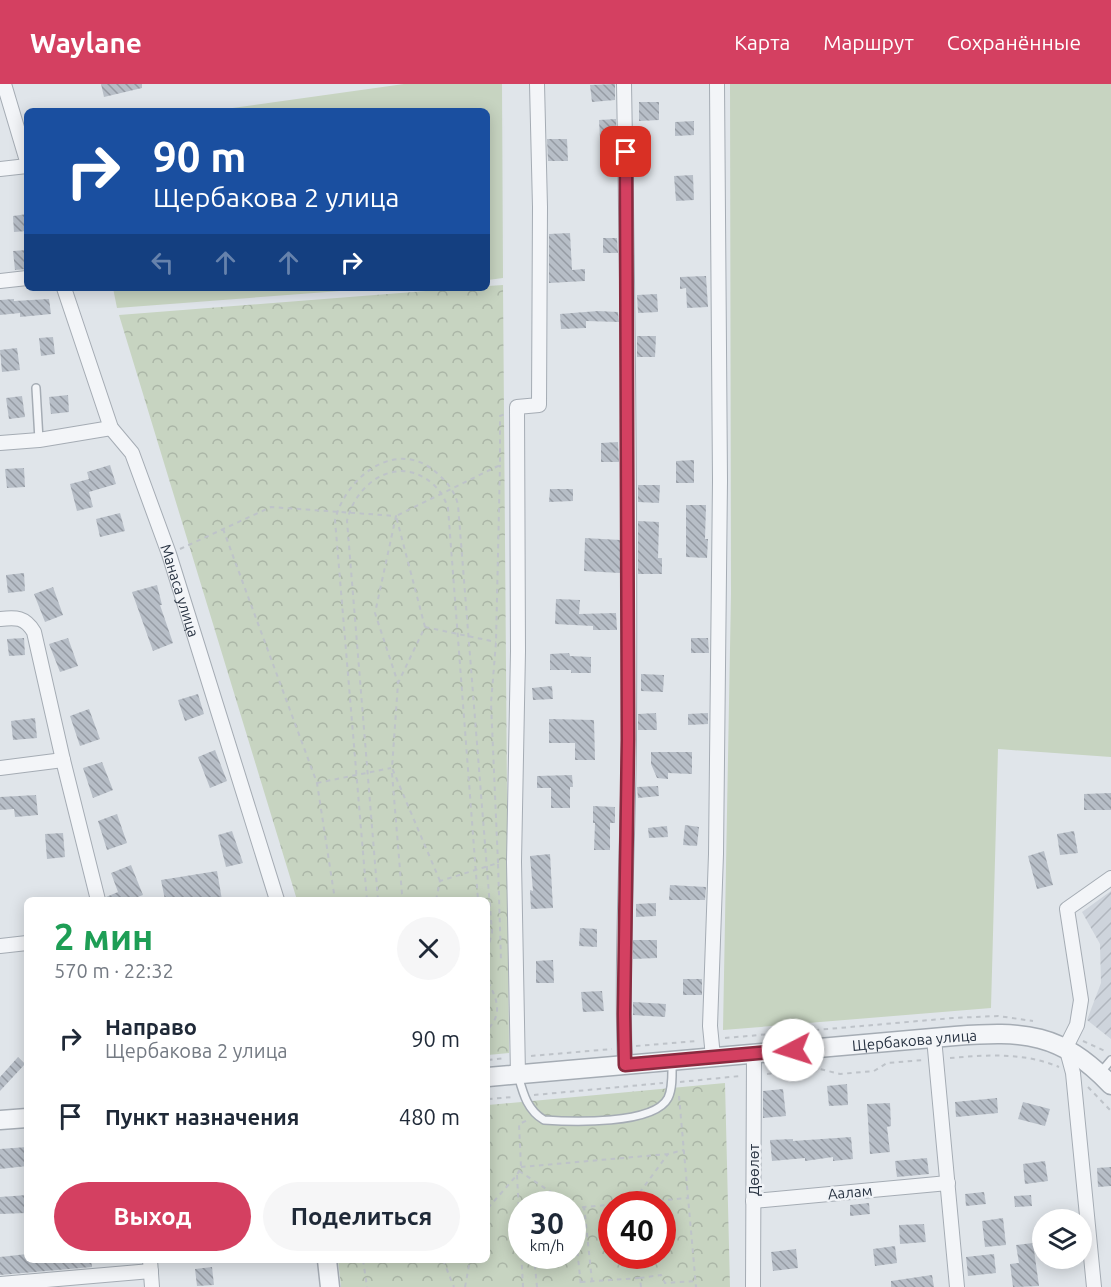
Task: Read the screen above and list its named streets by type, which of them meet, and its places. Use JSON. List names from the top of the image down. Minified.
{"streets":{"street":["Манаса улица","Щербакова улица","Дөөлөт","Аалам"]},"crossings":[["Щербакова улица","Дөөлөт"],["Дөөлөт","Аалам"]],"page":{"header":"Waylane","nav":["Карта","Маршрут","Сохранённые"],"turn":["90 m","Щербакова 2 улица"],"heading":["2 мин","570 m · 22:32"],"list":[{"name":"Направо","note":"Щербакова 2 улица","value":"90 m"},{"name":"Пункт назначения","value":"480 m"}],"buttons":["Выход","Поделиться"],"speed":"30 km/h","limit":"40"}}
